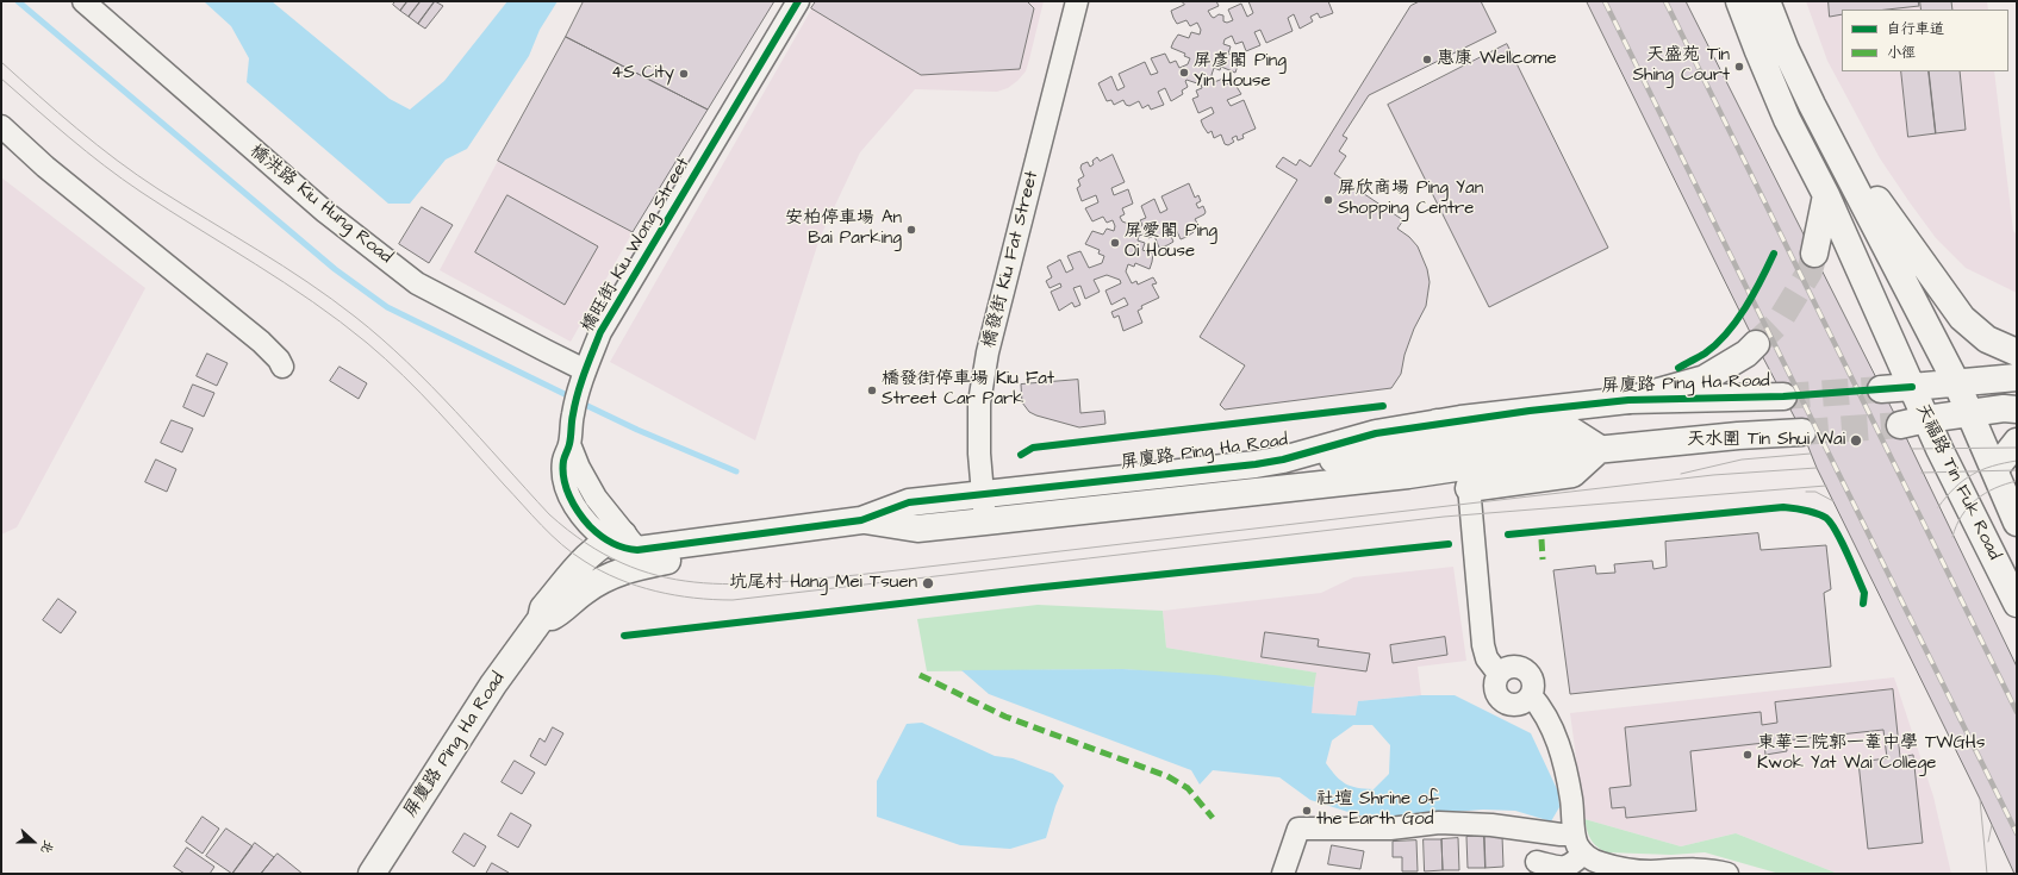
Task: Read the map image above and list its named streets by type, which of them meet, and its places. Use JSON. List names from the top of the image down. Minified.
{"streets":{"street":["橋洪路 Kiu Hung Road","橋旺街 Kiu Wong Street","橋發街 Kiu Fat Street","屏廈路 Ping Ha Road","天福路 Tin Fuk Road"]},"crossings":[["橋洪路 Kiu Hung Road","橋旺街 Kiu Wong Street"],["橋旺街 Kiu Wong Street","屏廈路 Ping Ha Road"],["橋發街 Kiu Fat Street","屏廈路 Ping Ha Road"]],"places":["惠康 Wellcome","天盛苑 Tin Shing Court","屏彥閣 Ping Yin House","4S City","屏欣商場 Ping Yan Shopping Centre","安柏停車場 An Bai Parking","屏愛閣 Ping Oi House","橋發街停車場 Kiu Fat Street Car Park","天水圍 Tin Shui Wai","坑尾村 Hang Mei Tsuen","東華三院郭一葦中學 TWGHs Kwok Yat Wai College","社壇 Shrine of the Earth God"],"legend":["自行車道","小徑"],"north":"right"}
